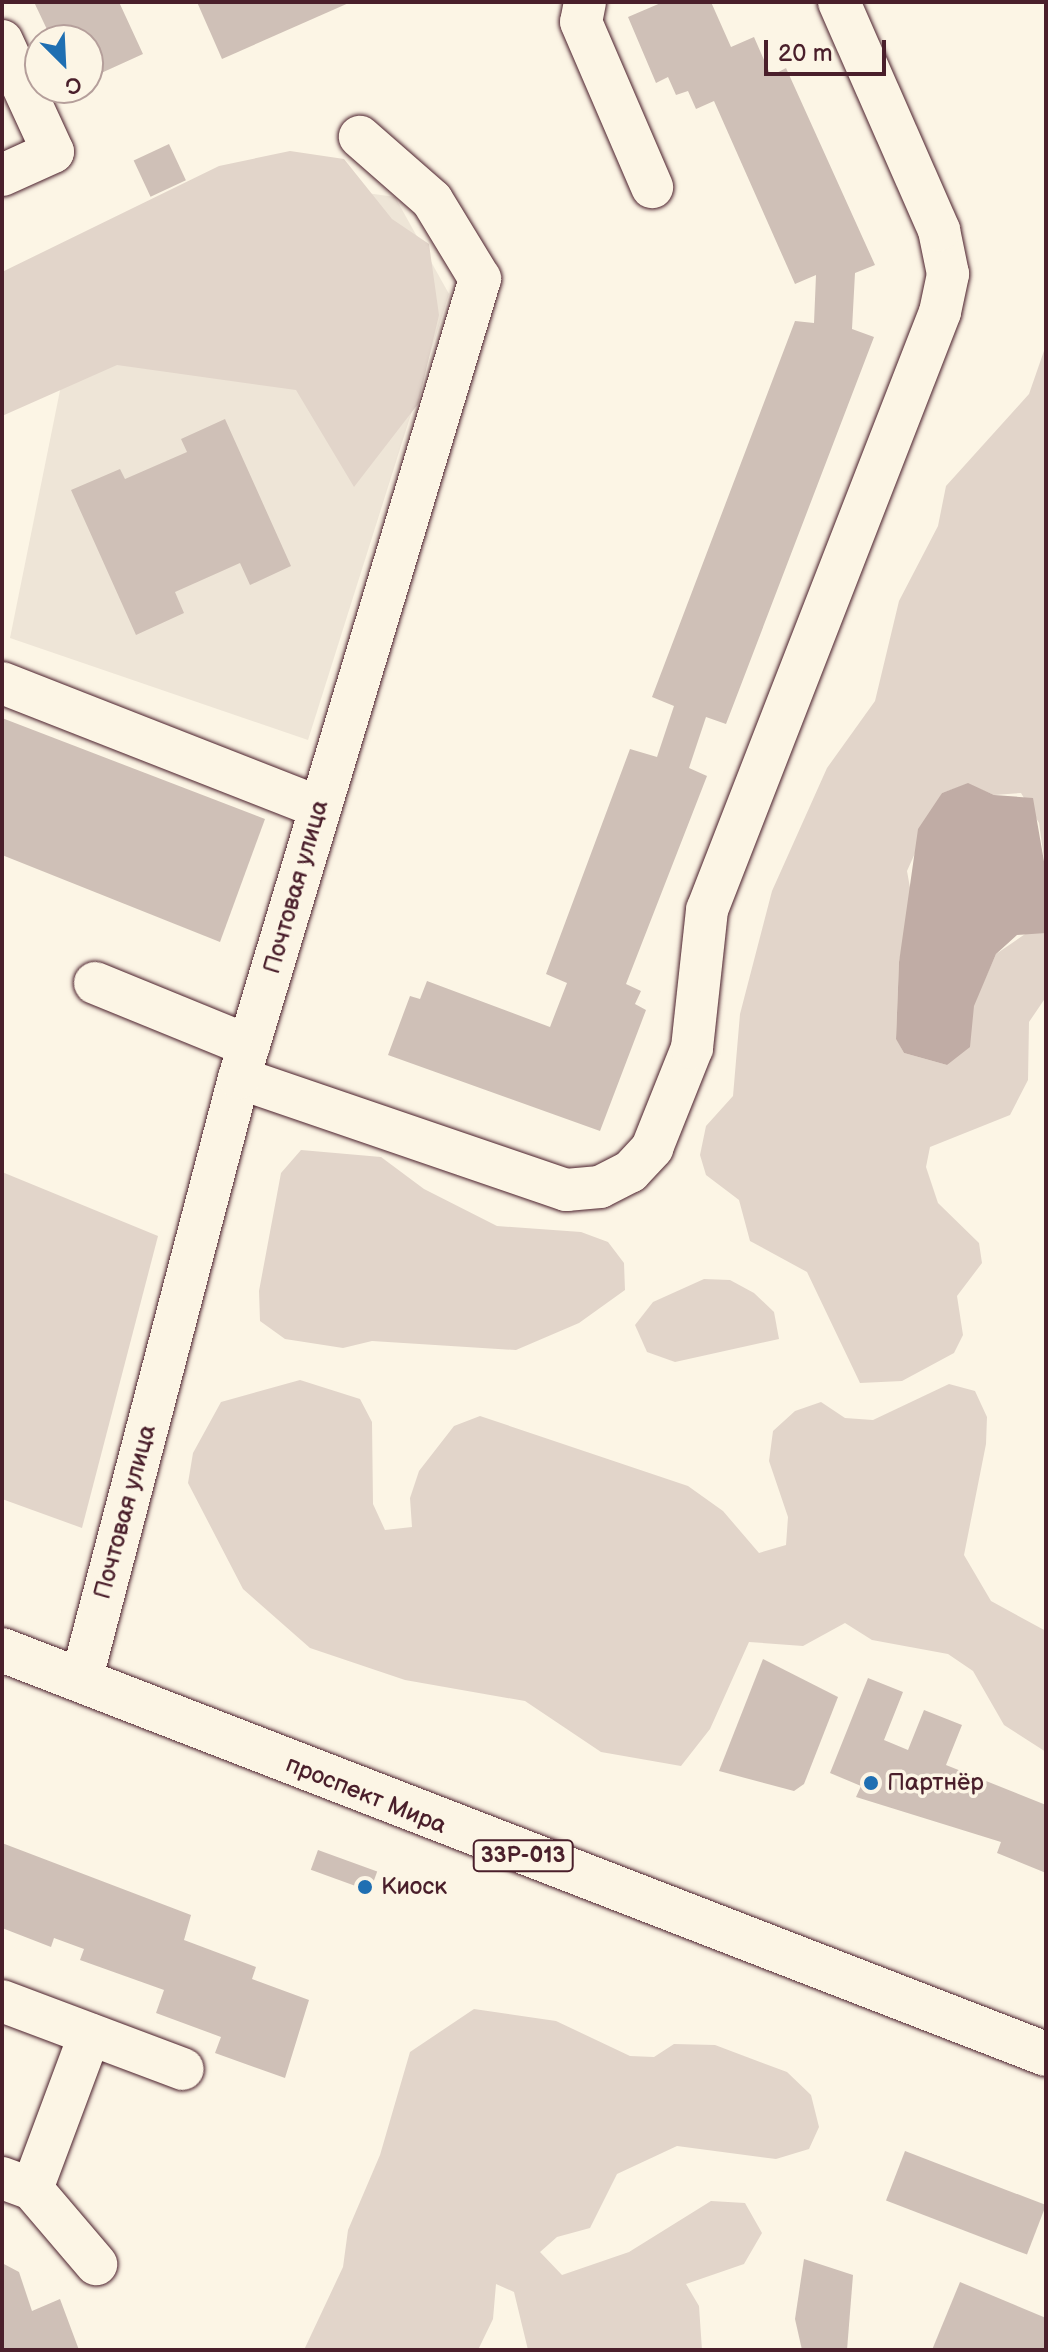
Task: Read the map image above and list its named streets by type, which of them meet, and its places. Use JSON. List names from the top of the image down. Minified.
{"streets":{"main road":["проспект Мира","33Р-013"],"street":["Почтовая улица"]},"crossings":[["Почтовая улица","проспект Мира"]],"places":["Партнёр","Киоск"],"scale_bar":"20 m","north":"bottom right"}
